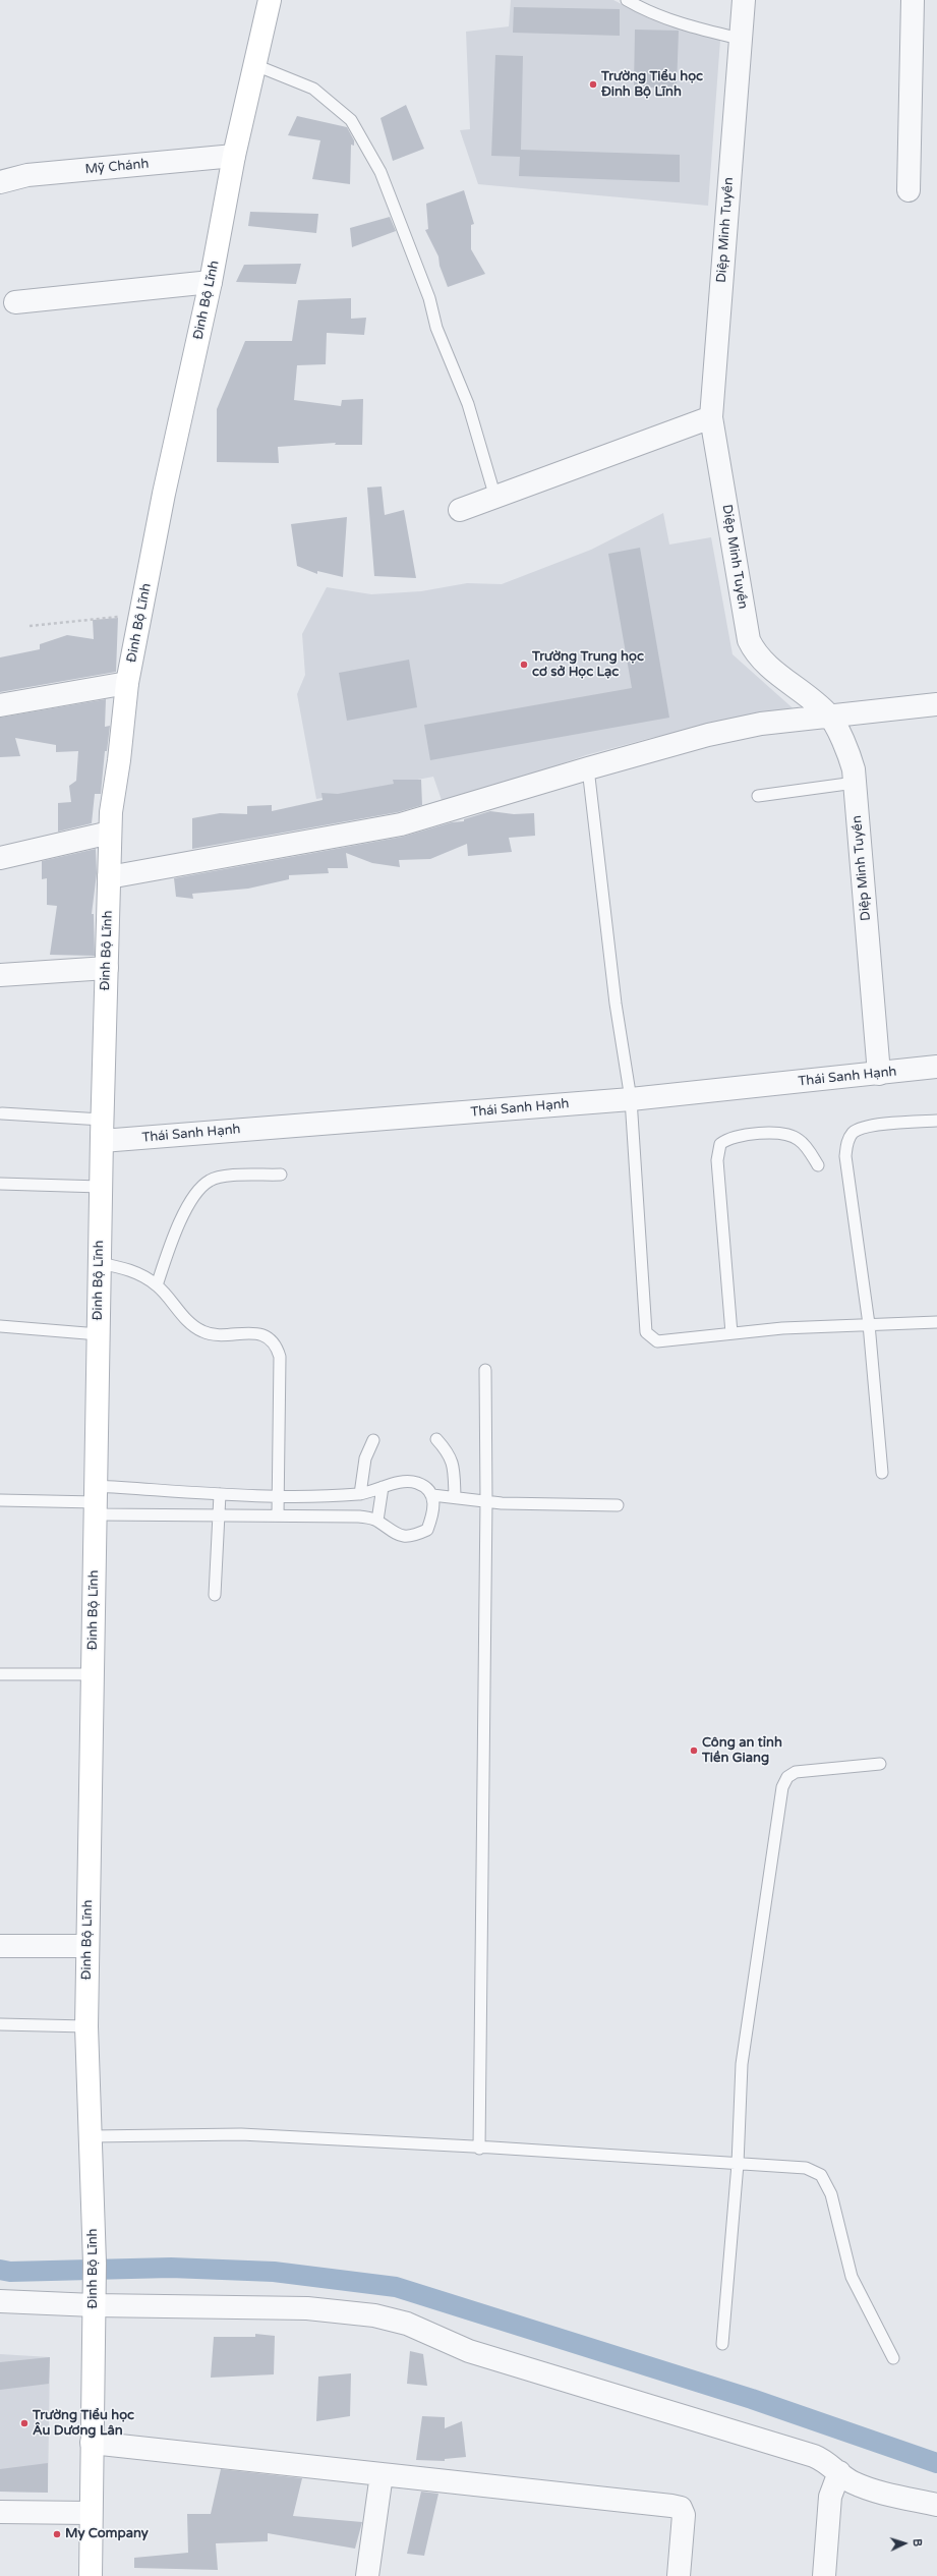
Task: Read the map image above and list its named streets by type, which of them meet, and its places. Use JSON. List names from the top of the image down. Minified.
{"streets":{"main road":["Đinh Bộ Lĩnh"],"street":["Mỹ Chánh","Diệp Minh Tuyền","Thái Sanh Hạnh"]},"crossings":[["Mỹ Chánh","Đinh Bộ Lĩnh"],["Diệp Minh Tuyền","Thái Sanh Hạnh"],["Đinh Bộ Lĩnh","Thái Sanh Hạnh"]],"places":["Trường Tiểu học Đinh Bộ Lĩnh","Trường Trung học cơ sở Học Lạc","Công an tỉnh Tiền Giang","Trường Tiểu học Âu Dương Lân","My Company"],"north":"right"}
